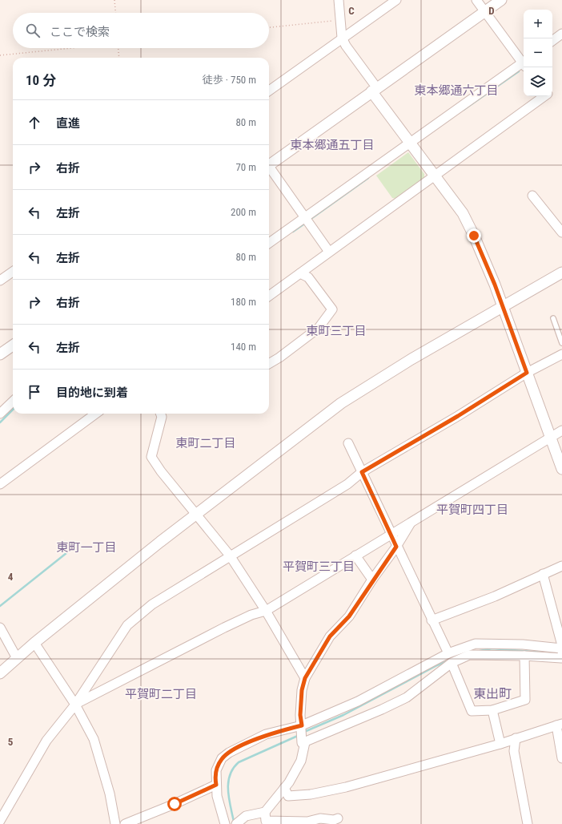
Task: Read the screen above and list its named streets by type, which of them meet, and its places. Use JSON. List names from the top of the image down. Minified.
{"districts":["東本郷通六丁目","東本郷通五丁目","東町三丁目","東町二丁目","平賀町四丁目","東町一丁目","平賀町三丁目","東出町","平賀町二丁目"],"page":{"map_buttons":["+","−"],"search":"ここで検索","heading":["10 分","徒歩 · 750 m"],"list":[["直進","80 m"],["右折","70 m"],["左折","200 m"],["左折","80 m"],["右折","180 m"],["左折","140 m"],"目的地に到着"]},"grid":{"columns":["C","D"],"rows":["4","5"]}}
